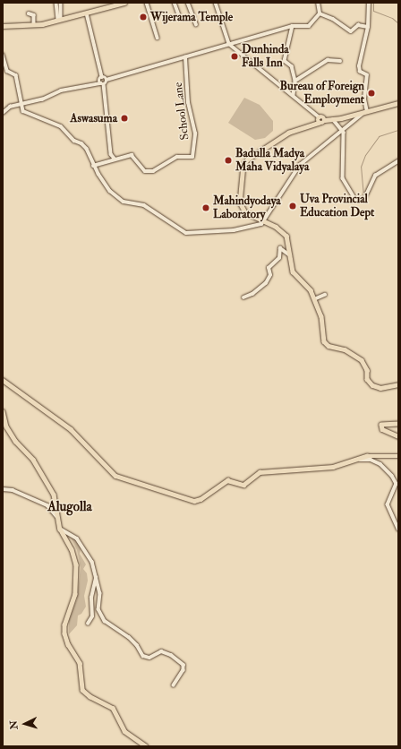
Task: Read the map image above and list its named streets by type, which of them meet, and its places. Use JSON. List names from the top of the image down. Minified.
{"streets":{"street":["School Lane"]},"districts":["Alugolla"],"places":["Wijerama Temple","Dunhinda Falls Inn","Bureau of Foreign Employment","Aswasuma","Badulla Madya Maha Vidyalaya","Uva Provincial Education Dept","Mahindyodaya Laboratory"],"north":"left"}
